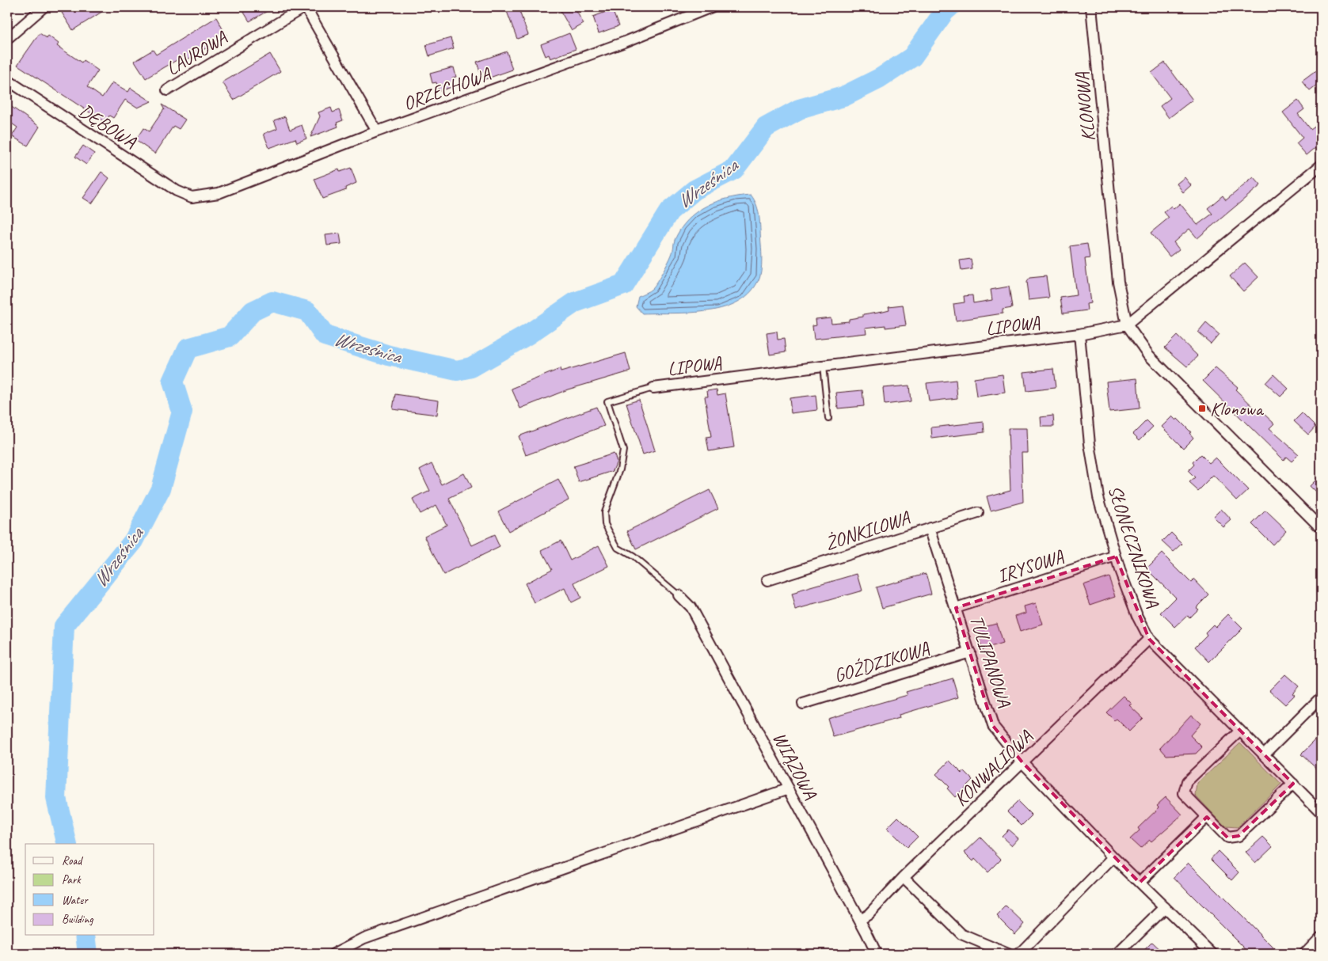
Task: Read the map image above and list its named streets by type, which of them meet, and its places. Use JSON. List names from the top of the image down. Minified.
{"streets":{"street":["LAUROWA","ORZECHOWA","KLONOWA","DĘBOWA","LIPOWA","ŻONKILOWA","SŁONECZNIKOWA","IRYSOWA","TULIPANOWA","GOŹDZIKOWA","WIĄZOWA","KONWALIOWA"]},"crossings":[["ORZECHOWA","DĘBOWA"],["KLONOWA","LIPOWA"],["LIPOWA","SŁONECZNIKOWA"],["ŻONKILOWA","TULIPANOWA"],["SŁONECZNIKOWA","IRYSOWA"],["SŁONECZNIKOWA","KONWALIOWA"],["IRYSOWA","TULIPANOWA"],["TULIPANOWA","GOŹDZIKOWA"],["TULIPANOWA","KONWALIOWA"],["WIĄZOWA","KONWALIOWA"]],"water":["Wrześnica"],"places":{"transit":["Klonowa"]},"legend":["Road","Park","Water","Building"]}
